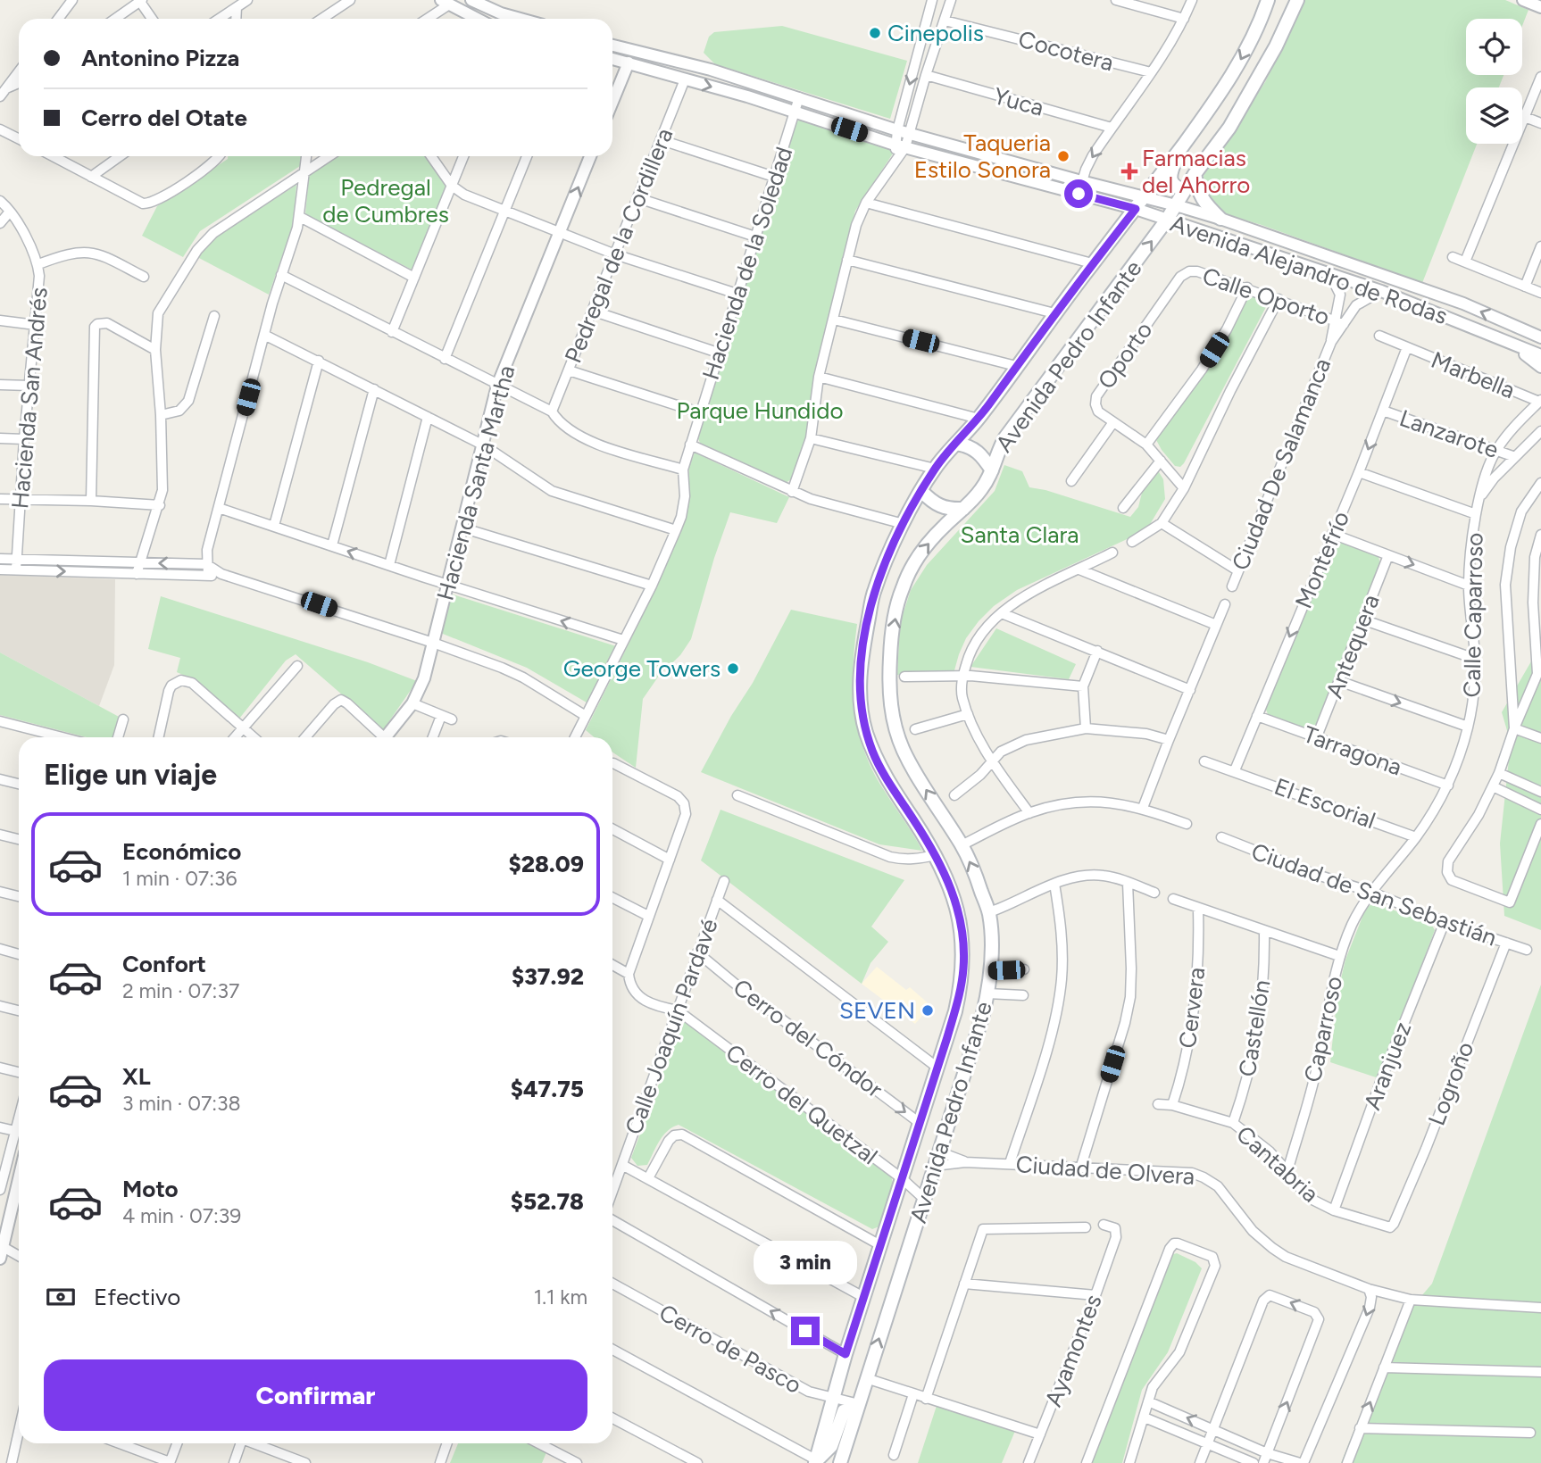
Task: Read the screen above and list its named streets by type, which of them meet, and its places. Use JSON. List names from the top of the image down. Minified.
{"streets":{"main road":["Avenida Pedro Infante"],"street":["Cocotera","Yuca","Pedregal de la Cordillera","Hacienda de la Soledad","Avenida Alejandro de Rodas","Calle Oporto","Oporto","Marbella","Hacienda San Andrés","Lanzarote","Ciudad De Salamanca","Hacienda Santa Martha","Montefrío","Calle Caparroso","Antequera","Tarragona","El Escorial","Ciudad de San Sebastián","Cervera","Calle Joaquín Pardavé","Castellón","Caparroso","Cerro del Cóndor","Aranjuez","Logroño","Cerro del Quetzal","Cantabria","Ciudad de Olvera","Cerro de Pasco","Ayamontes"]},"crossings":[["Pedregal de la Cordillera","Avenida Alejandro de Rodas"],["Hacienda de la Soledad","Avenida Alejandro de Rodas"],["Avenida Alejandro de Rodas","Avenida Pedro Infante"],["Avenida Alejandro de Rodas","Ciudad De Salamanca"],["Calle Oporto","Oporto"],["Calle Oporto","Ciudad De Salamanca"],["Avenida Pedro Infante","Cerro del Cóndor"],["Avenida Pedro Infante","Cerro del Quetzal"],["Avenida Pedro Infante","Ciudad de Olvera"],["Avenida Pedro Infante","Cerro de Pasco"],["Marbella","Montefrío"],["Marbella","Calle Caparroso"],["Lanzarote","Montefrío"],["Lanzarote","Calle Caparroso"],["Montefrío","Tarragona"],["Montefrío","El Escorial"],["Calle Caparroso","Tarragona"],["Calle Caparroso","El Escorial"],["Calle Caparroso","Ciudad de San Sebastián"],["Calle Caparroso","Caparroso"],["Antequera","Tarragona"],["Ciudad de San Sebastián","Caparroso"],["Ciudad de San Sebastián","Aranjuez"],["Ciudad de San Sebastián","Logroño"],["Cervera","Cantabria"],["Calle Joaquín Pardavé","Cerro del Cóndor"],["Calle Joaquín Pardavé","Cerro del Quetzal"],["Castellón","Cantabria"],["Caparroso","Cantabria"],["Aranjuez","Cantabria"],["Logroño","Cantabria"]],"parks":["Pedregal de Cumbres","Parque Hundido","Santa Clara"],"places":{"other":["Cinepolis","Taqueria Estilo Sonora","George Towers","SEVEN"],"health":["Farmacias del Ahorro"]},"page":{"banner":["Antonino Pizza","Cerro del Otate"],"heading":"Elige un viaje","list":[{"name":"Económico","note":"1 min · 07:36","value":"$28.09"},{"name":"Confort","note":"2 min · 07:37","value":"$37.92"},{"name":"XL","note":"3 min · 07:38","value":"$47.75"},{"name":"Moto","note":"4 min · 07:39","value":"$52.78"}],"bubble":"3 min","pay":["Efectivo","1.1 km"],"buttons":"Confirmar"}}
